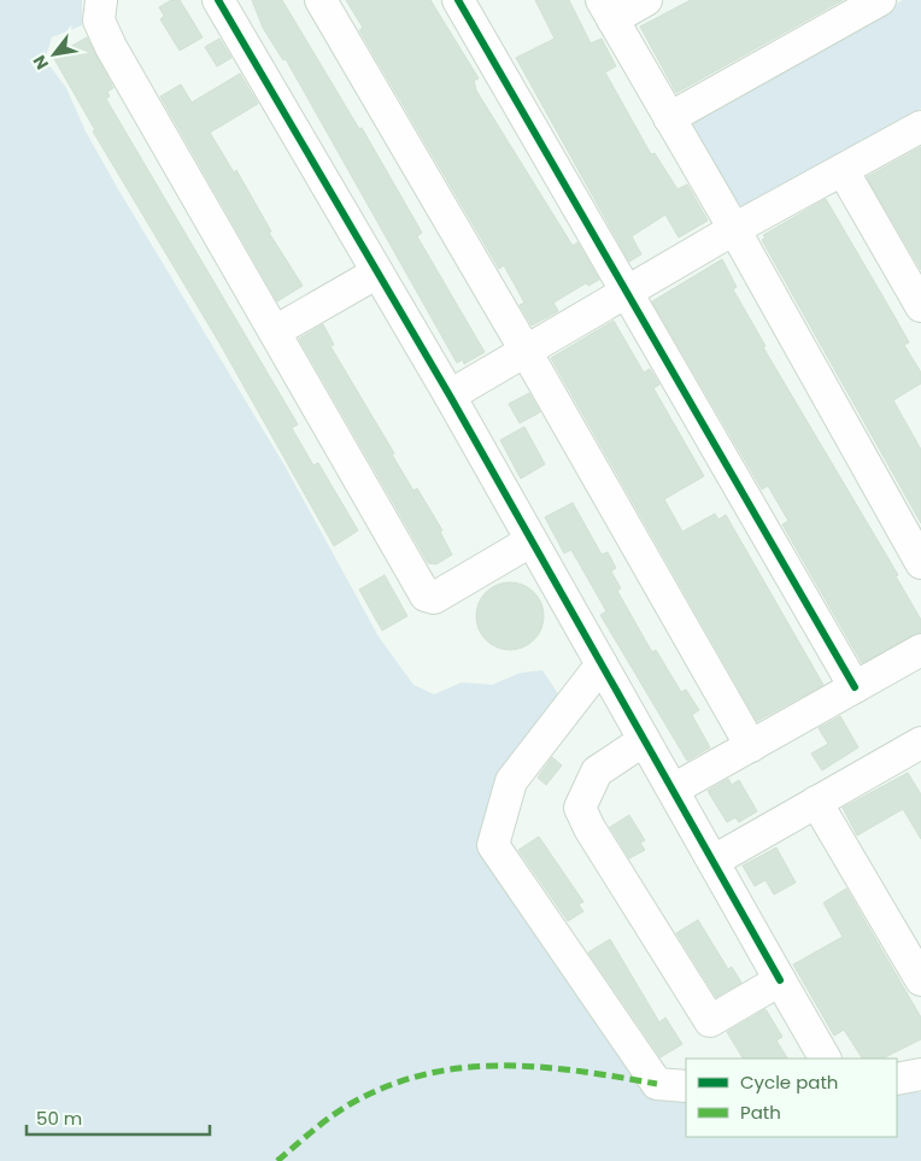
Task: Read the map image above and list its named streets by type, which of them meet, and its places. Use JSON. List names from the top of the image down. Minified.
{"legend":["Cycle path","Path"],"scale_bar":"50 m","north":"bottom left"}
